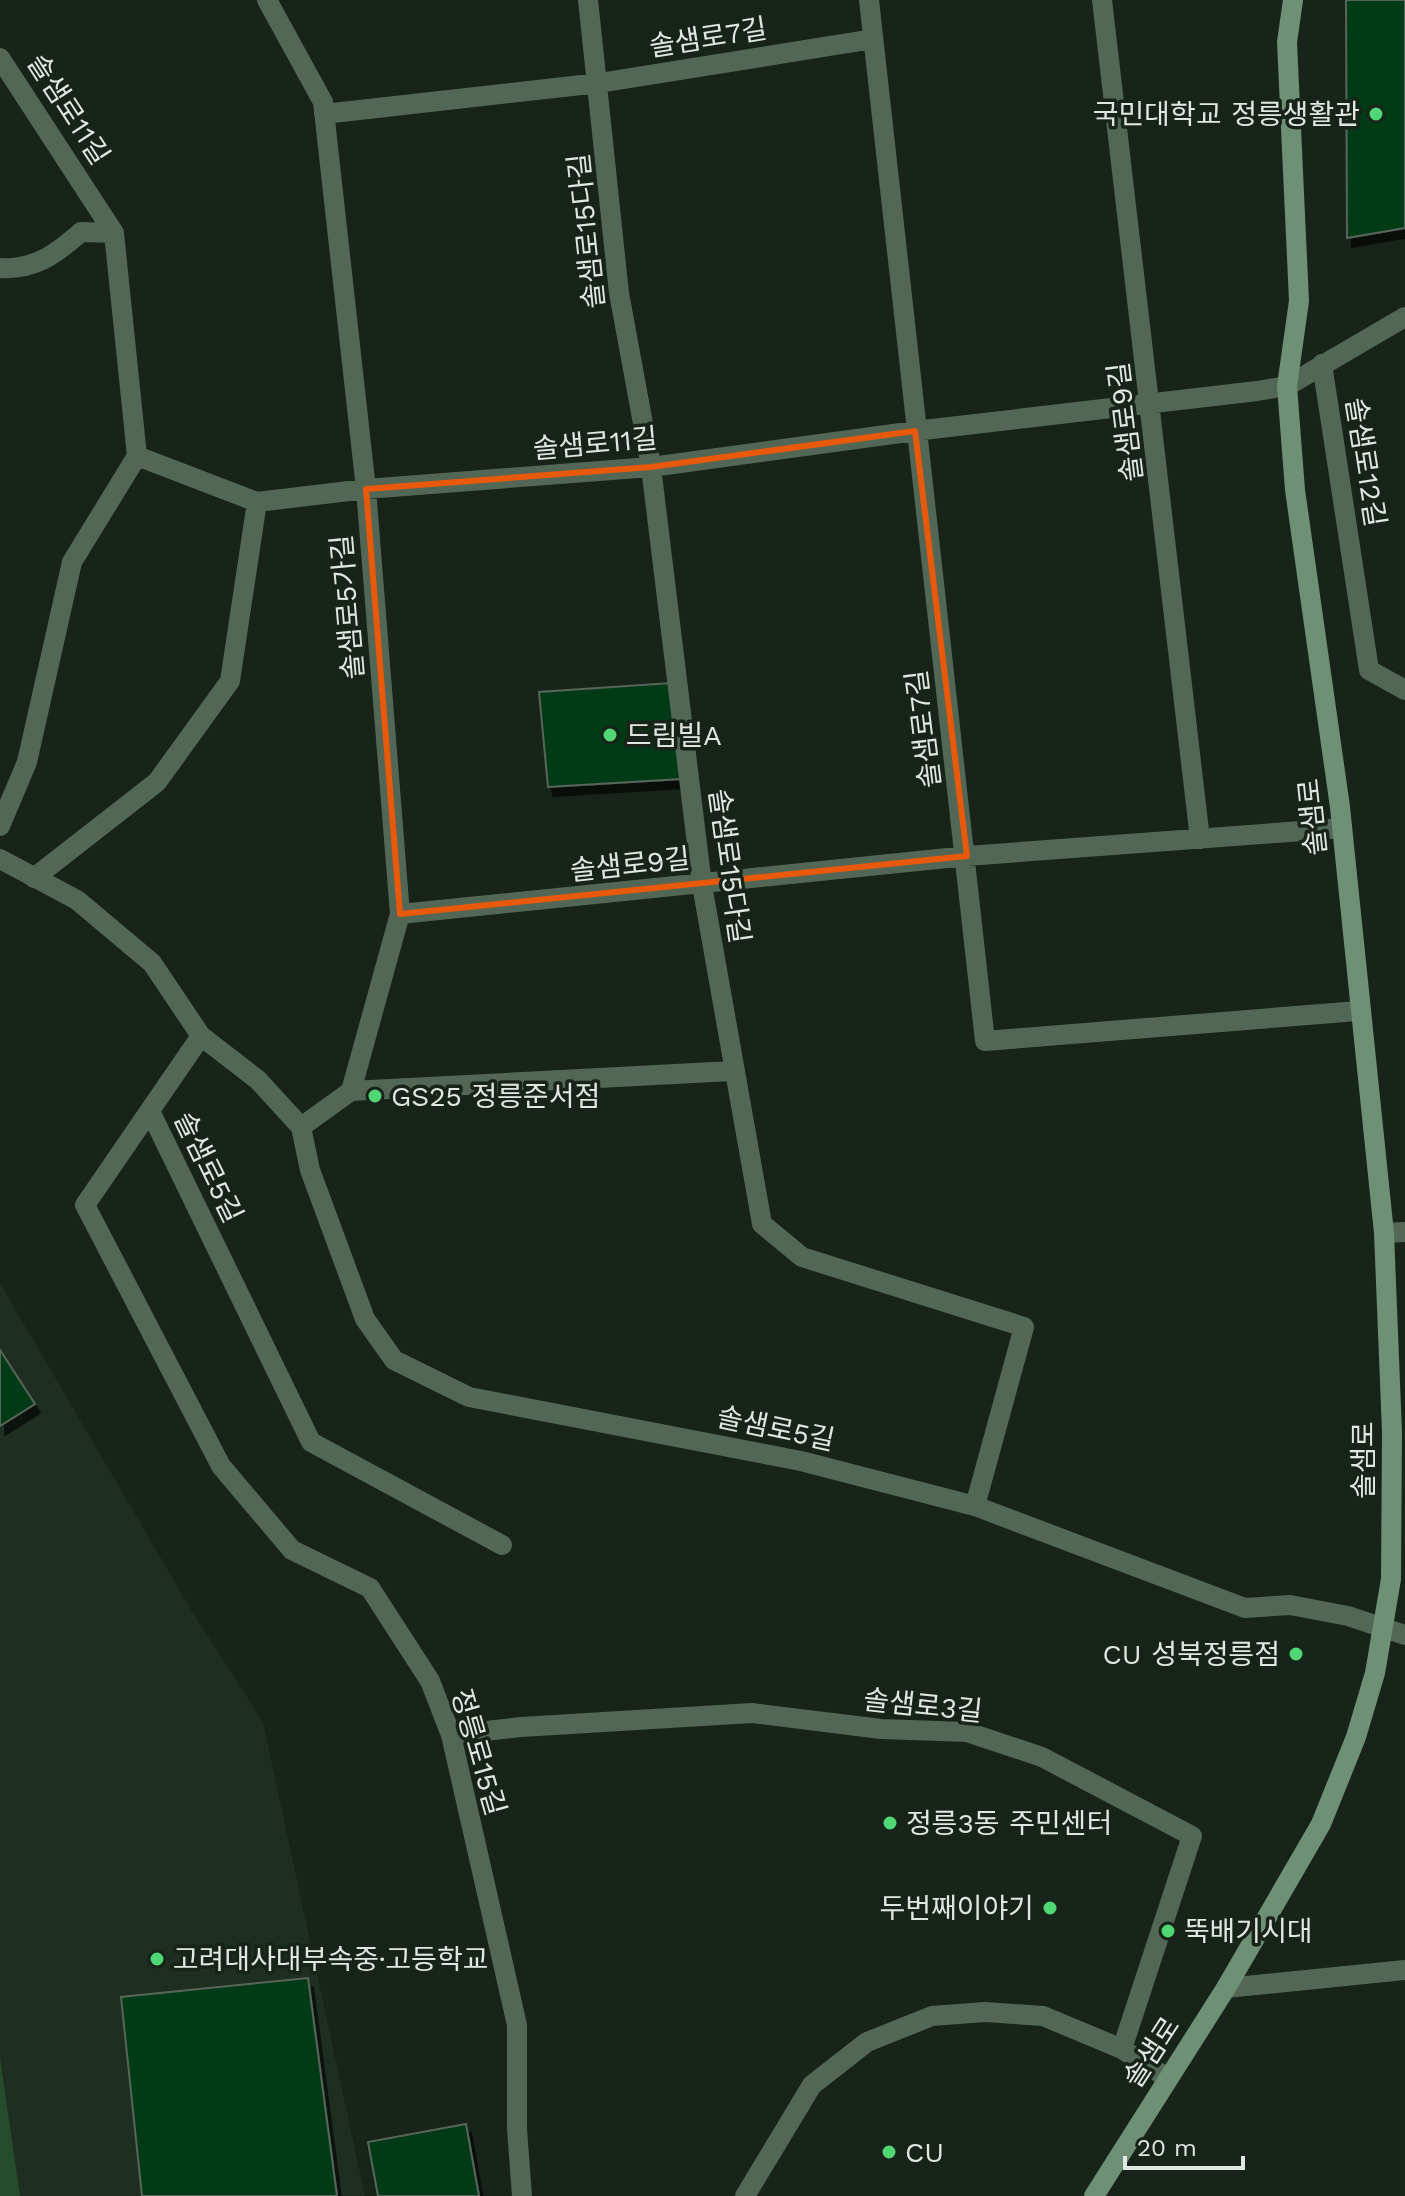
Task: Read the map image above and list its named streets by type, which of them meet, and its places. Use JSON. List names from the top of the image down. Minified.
{"streets":{"main road":["솔샘로"],"street":["솔샘로7길","솔샘로11길","솔샘로15다길","솔샘로9길","솔샘로12길","솔샘로5가길","솔샘로5길","솔샘로3길","정릉로15길"]},"crossings":[["솔샘로7길","솔샘로11길"],["솔샘로7길","솔샘로15다길"],["솔샘로7길","솔샘로9길"],["솔샘로7길","솔샘로"],["솔샘로11길","솔샘로15다길"],["솔샘로11길","솔샘로9길"],["솔샘로11길","솔샘로5가길"],["솔샘로11길","솔샘로"],["솔샘로15다길","솔샘로9길"],["솔샘로15다길","솔샘로5길"],["솔샘로9길","솔샘로5가길"],["솔샘로9길","솔샘로"],["솔샘로","솔샘로5길"],["솔샘로5길","정릉로15길"],["솔샘로3길","정릉로15길"]],"places":["국민대학교 정릉생활관","드림빌A","GS25 정릉준서점","CU 성북정릉점","정릉3동 주민센터","두번째이야기","뚝배기시대","고려대사대부속중·고등학교","CU"],"scale_bar":"20 m"}
